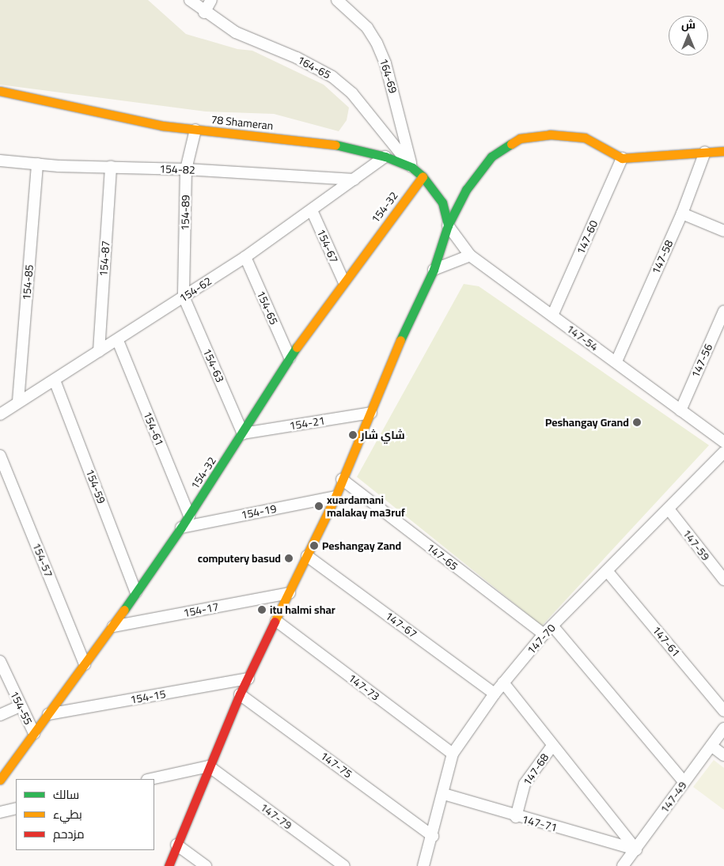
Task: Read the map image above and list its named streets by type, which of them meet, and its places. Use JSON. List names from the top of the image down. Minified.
{"streets":{"street":["164-65","164-69","78 Shameran","154-82","154-32","154-89","147-60","154-67","147-58","154-87","154-85","154-62","154-65","147-54","147-56","154-63","154-21","154-61","154-59","154-19","147-59","147-65","154-57","154-17","147-67","147-70","147-61","147-73","154-15","154-55","147-75","147-68","147-49","147-79","147-71"]},"crossings":[["164-65","164-69"],["164-65","78 Shameran"],["164-69","78 Shameran"],["78 Shameran","154-32"],["78 Shameran","154-89"],["78 Shameran","154-62"],["78 Shameran","147-54"],["154-82","154-89"],["154-82","154-87"],["154-82","154-85"],["154-82","154-62"],["154-32","154-67"],["154-32","154-65"],["154-32","154-63"],["154-32","154-21"],["154-32","154-61"],["154-32","154-59"],["154-32","154-19"],["154-32","154-57"],["154-32","154-17"],["154-32","154-15"],["154-32","154-55"],["154-89","154-62"],["154-89","154-63"],["147-60","147-54"],["154-67","154-62"],["147-58","147-54"],["154-87","154-62"],["154-85","154-62"],["154-62","154-65"],["154-62","154-63"],["154-62","154-61"],["154-62","154-59"],["147-54","147-56"],["154-63","154-21"],["147-59","147-70"],["147-65","147-70"],["147-67","147-70"],["147-70","147-61"],["147-70","147-73"],["147-70","147-75"],["147-70","147-71"],["147-68","147-71"],["147-49","147-71"]],"places":["Peshangay Grand","شاي شار","xuardamani malakay ma3ruf","Peshangay Zand","computery basud","itu halmi shar"],"legend":["سالك","بطيء","مزدحم"],"north":"top"}
